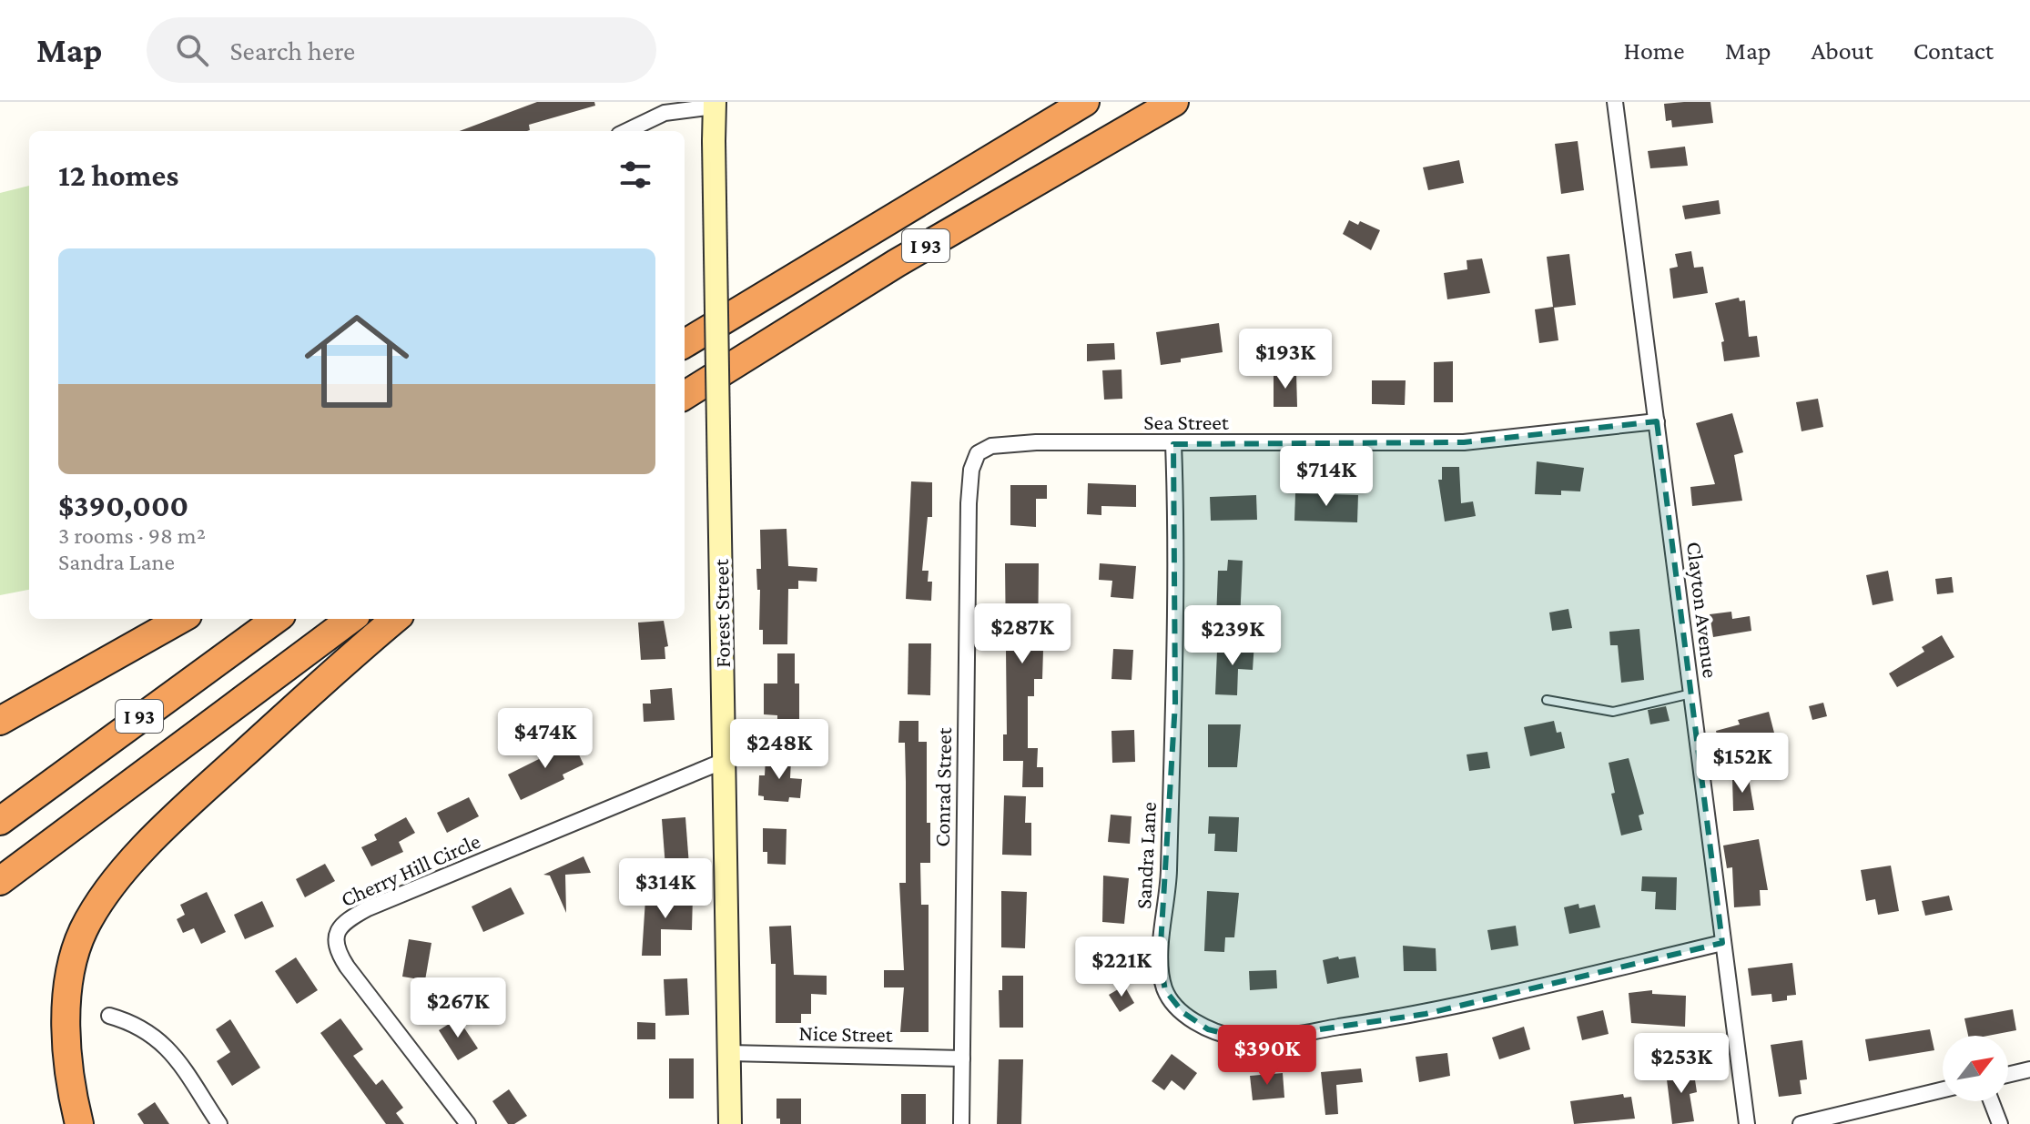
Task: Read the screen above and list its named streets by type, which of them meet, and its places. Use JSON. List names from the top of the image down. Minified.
{"streets":{"highway":["I 93"],"street":["Sea Street","Clayton Avenue","Forest Street","Conrad Street","Sandra Lane","Cherry Hill Circle","Nice Street"]},"crossings":[["Sea Street","Clayton Avenue"],["Sea Street","Conrad Street"],["Sea Street","Sandra Lane"],["Clayton Avenue","Sandra Lane"],["Forest Street","Cherry Hill Circle"],["Forest Street","Nice Street"],["Conrad Street","Nice Street"]],"north":"top right","page":{"header":"Map","search":"Search here","nav":["Home","Map","About","Contact"],"heading":"12 homes","list":[{"name":"$390,000","note":"3 rooms · 98 m² · Sandra Lane"}],"price":["$193K","$714K","$287K","$239K","$474K","$248K","$152K","$314K","$221K","$267K","$390K","$253K"]}}
